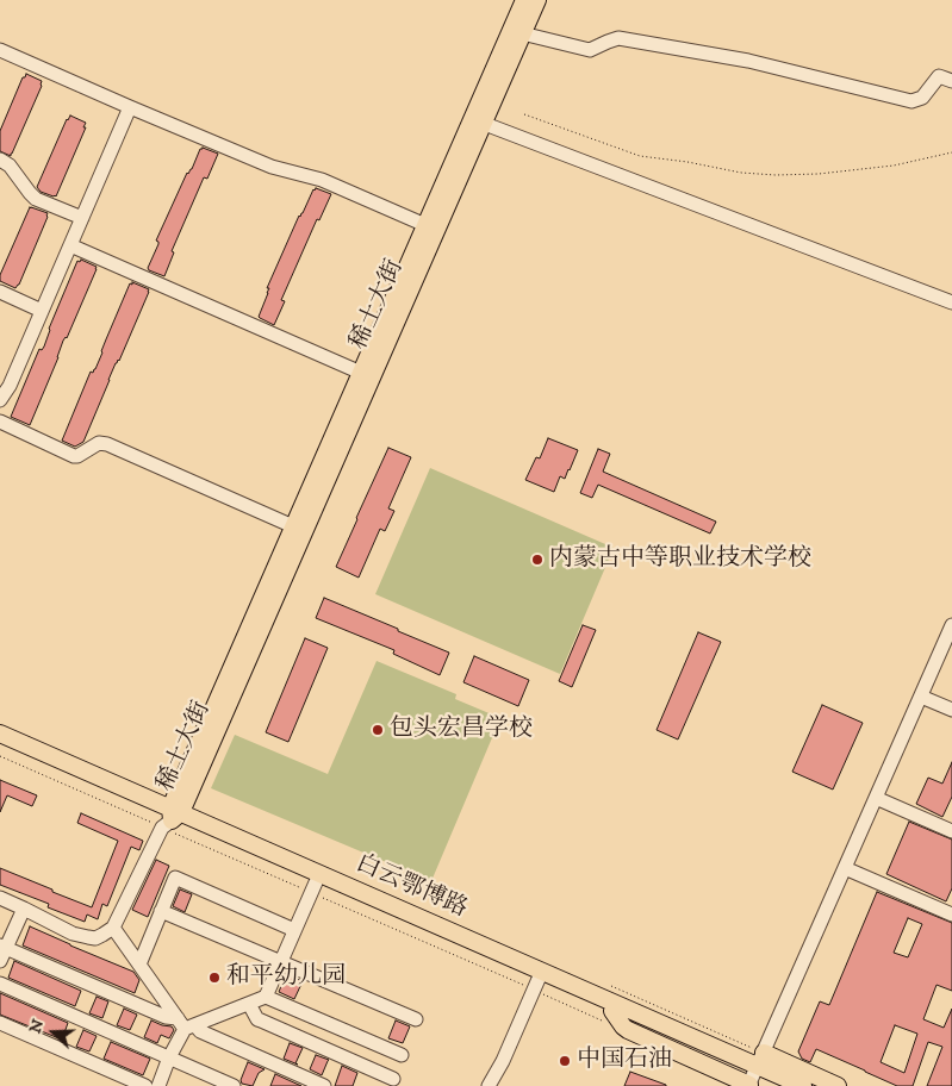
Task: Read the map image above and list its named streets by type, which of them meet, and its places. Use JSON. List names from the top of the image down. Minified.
{"streets":{"main road":["稀土大街","白云鄂博路"]},"crossings":[["稀土大街","白云鄂博路"]],"places":["内蒙古中等职业技术学校","包头宏昌学校","和平幼儿园","中国石油"],"north":"left"}
